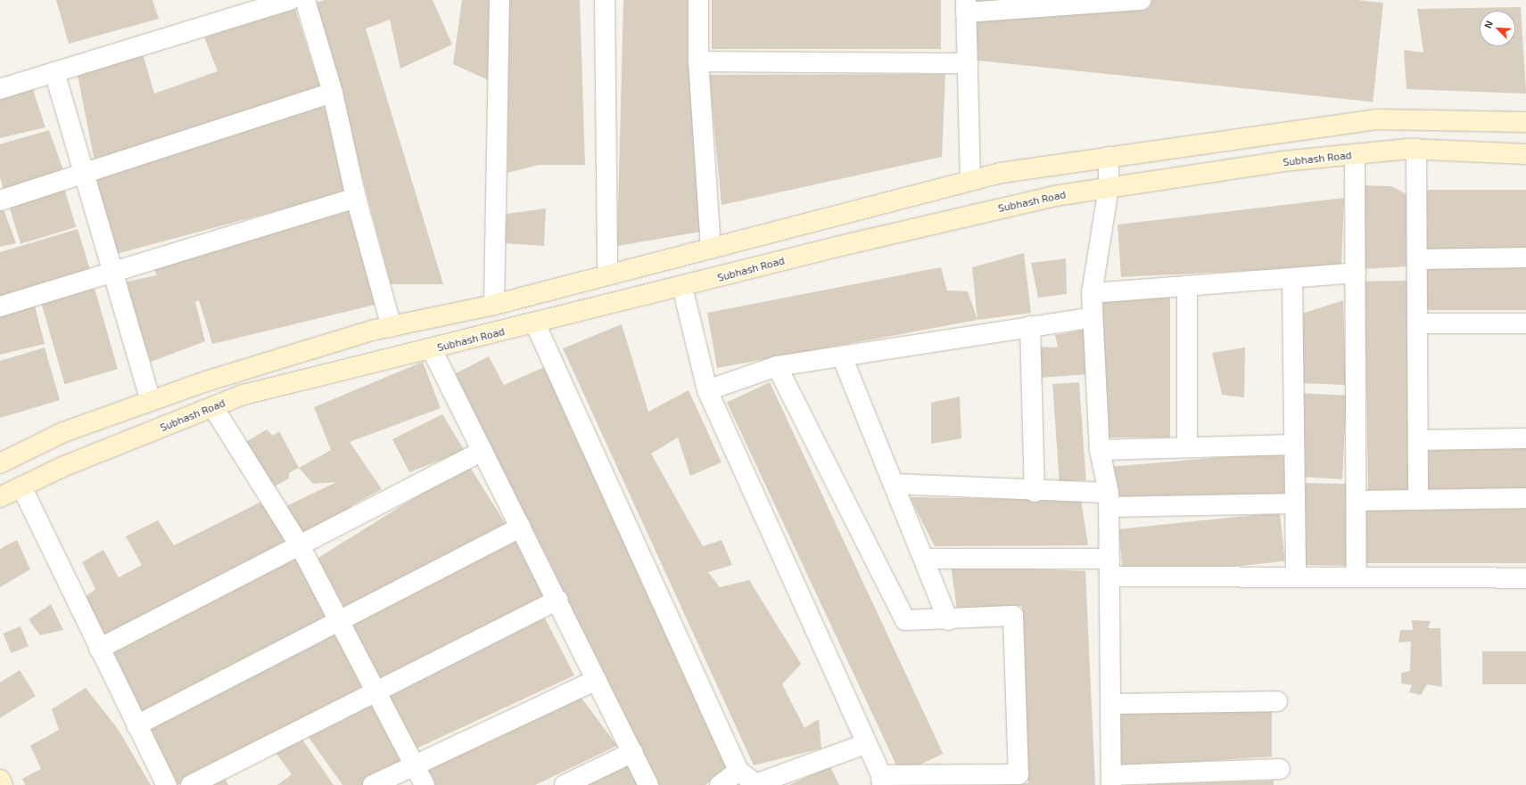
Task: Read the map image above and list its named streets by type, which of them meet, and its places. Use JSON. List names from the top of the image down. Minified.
{"streets":{"street":["Subhash Road"]},"north":"top left"}
